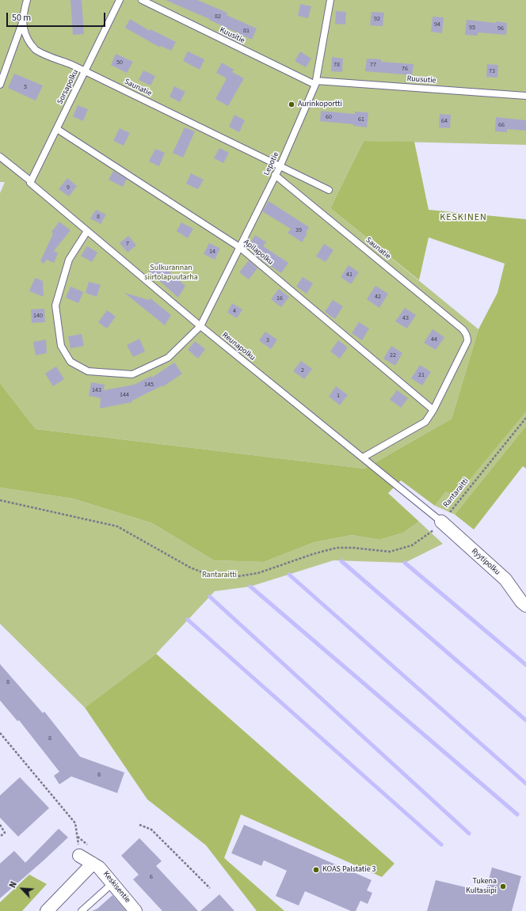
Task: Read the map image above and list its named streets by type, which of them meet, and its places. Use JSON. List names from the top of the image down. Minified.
{"streets":{"street":["Ryytipolku","Keskisentie"],"lane":["Kuusitie","Ruusutie","Sorsapolku","Saunatie","Lepotie","Apilapolku","Reunapolku"],"path":["Rantaraitti"]},"crossings":[["Kuusitie","Ruusutie"],["Kuusitie","Lepotie"],["Ruusutie","Lepotie"],["Sorsapolku","Saunatie"],["Sorsapolku","Apilapolku"],["Sorsapolku","Reunapolku"],["Saunatie","Lepotie"],["Saunatie","Apilapolku"],["Lepotie","Apilapolku"],["Lepotie","Reunapolku"],["Reunapolku","Rantaraitti"],["Reunapolku","Ryytipolku"],["Rantaraitti","Ryytipolku"]],"districts":["KESKINEN"],"parks":["Sulkurannan siirtolapuutarha","Rantaraitti"],"places":["Aurinkoportti","KOAS Palstatie 3","Tukena Kultasiipi"],"house_numbers":["82","92","94","95","96","81","50","78","77","76","73","5","60","61","64","66","9","8","39","7","14","41","42","16","4","140","43","44","3","22","2","21","145","143","144","1","8","8","8","6"],"scale_bar":"50 m","north":"top left"}
